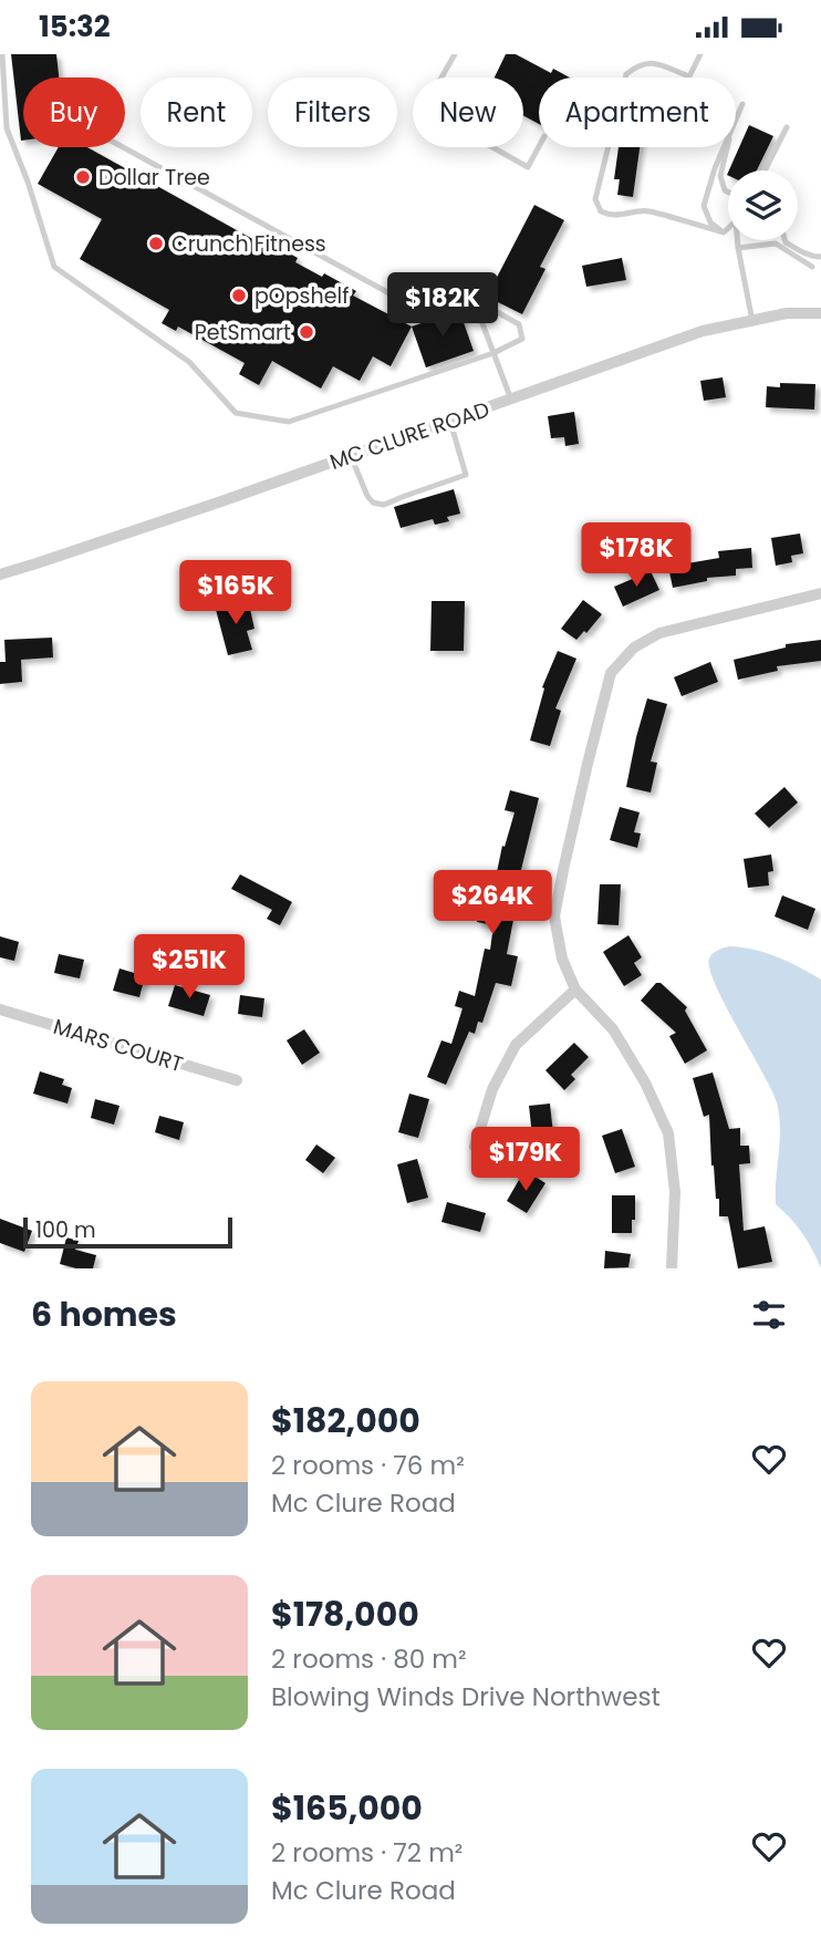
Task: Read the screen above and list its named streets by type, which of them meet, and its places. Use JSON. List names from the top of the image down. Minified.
{"streets":{"street":["MC CLURE ROAD","MARS COURT"]},"places":["Dollar Tree","Crunch Fitness","pOpshelf","PetSmart"],"scale_bar":"100 m","page":{"status":"15:32","chip":["Buy","Rent","Filters","New","Apartment"],"price":["$182K","$178K","$165K","$264K","$251K","$179K"],"scale":"100 m","heading":"6 homes","list":[{"name":"$182,000","note":"2 rooms · 76 m² · Mc Clure Road"},{"name":"$178,000","note":"2 rooms · 80 m² · Blowing Winds Drive Northwest"},{"name":"$165,000","note":"2 rooms · 72 m² · Mc Clure Road"}]}}
